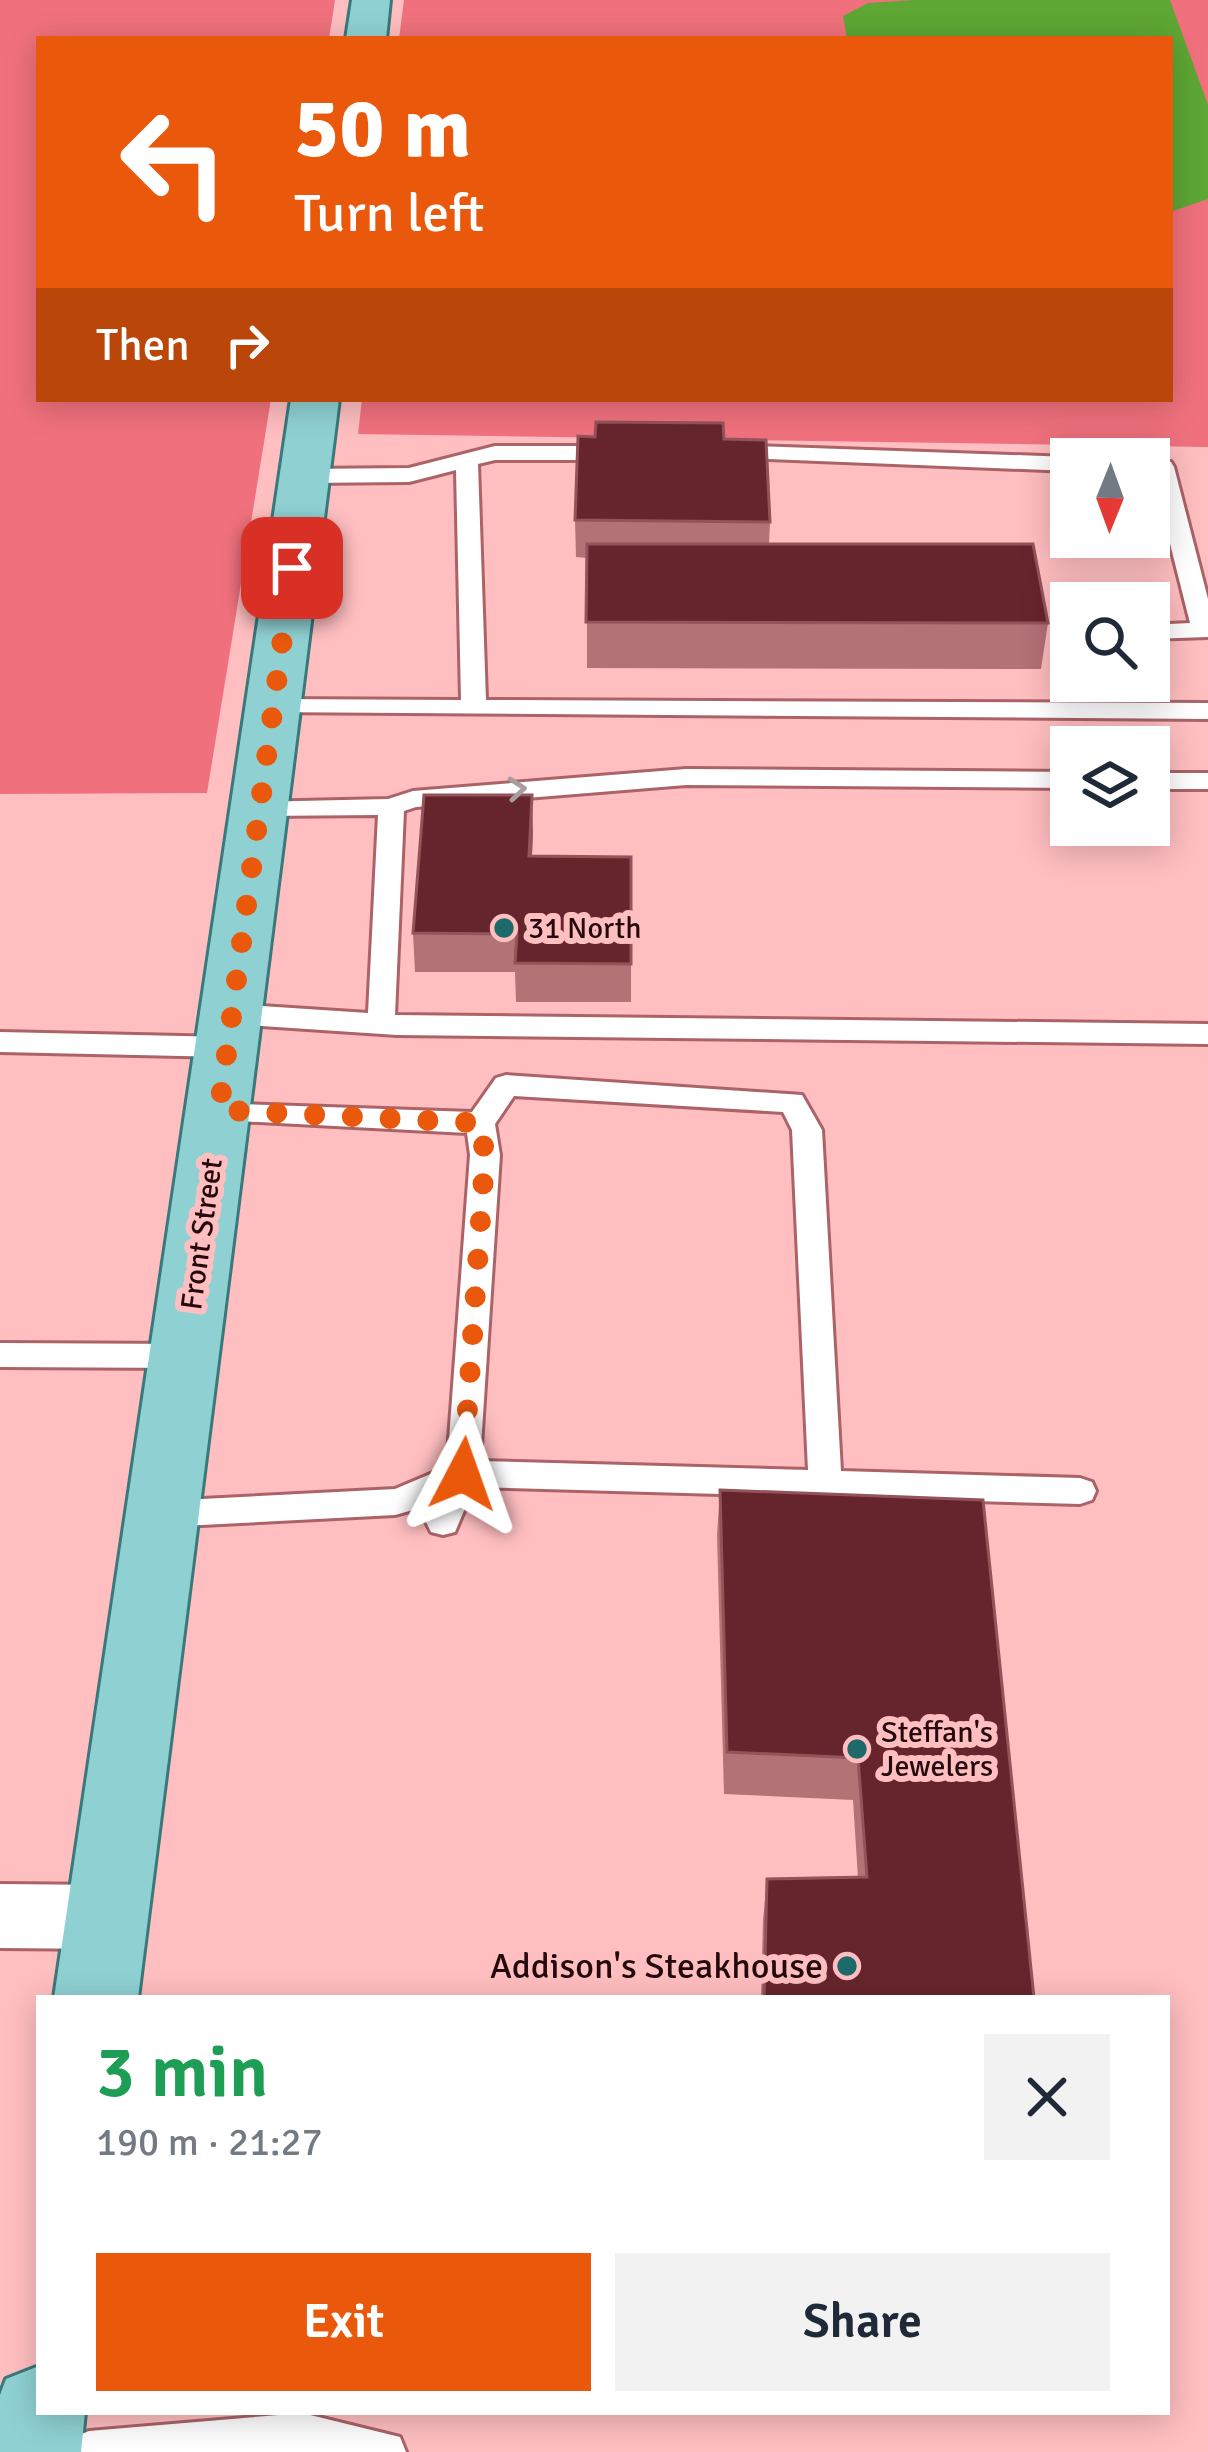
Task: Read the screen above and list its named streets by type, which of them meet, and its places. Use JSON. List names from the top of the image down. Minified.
{"streets":{"main road":["Front Street"]},"places":["31 North","Steffan's Jewelers","Addison's Steakhouse"],"north":"bottom","page":{"turn":["50 m","Turn left"],"then":"Then","heading":["3 min","190 m · 21:27"],"buttons":["Exit","Share"]}}
